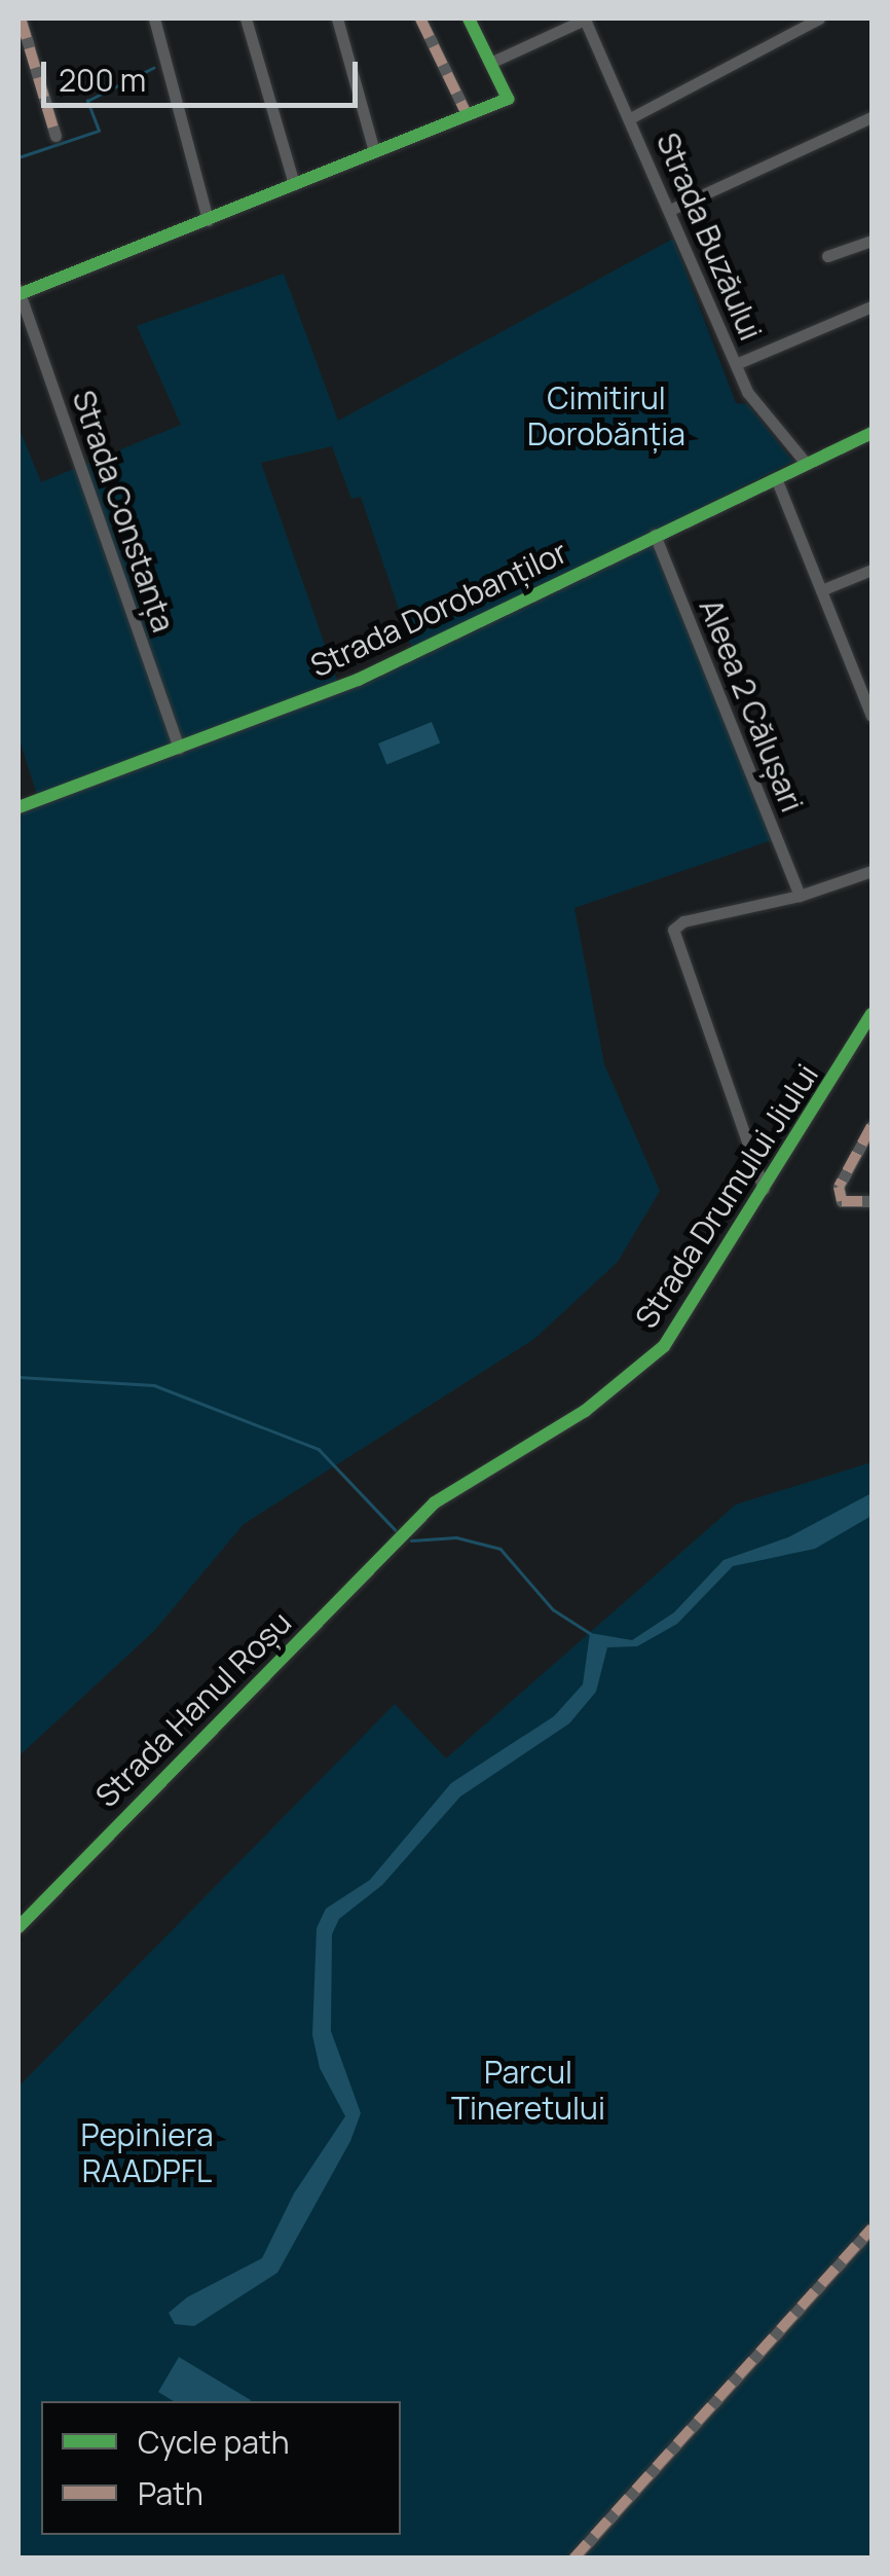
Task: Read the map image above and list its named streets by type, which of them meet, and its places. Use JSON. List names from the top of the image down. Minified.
{"streets":{"street":["Strada Buzăului","Strada Constanța","Strada Dorobanților","Aleea 2 Călușari","Strada Drumului Jiului","Strada Hanul Roșu"]},"crossings":[["Strada Buzăului","Strada Dorobanților"],["Strada Constanța","Strada Dorobanților"],["Strada Dorobanților","Aleea 2 Călușari"],["Strada Drumului Jiului","Strada Hanul Roșu"]],"parks":["Cimitirul Dorobănția","Parcul Tineretului","Pepiniera RAADPFL"],"legend":["Cycle path","Path"],"scale_bar":"200 m"}
